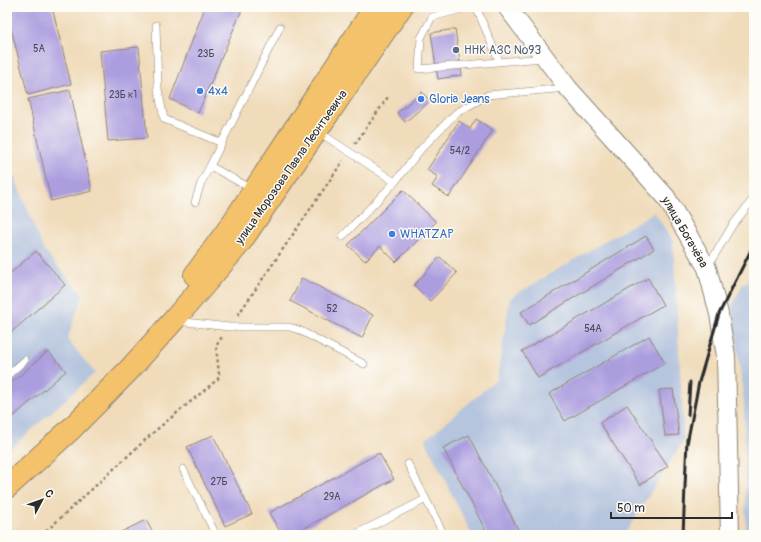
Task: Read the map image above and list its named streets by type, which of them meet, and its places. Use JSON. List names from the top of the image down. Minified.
{"streets":{"main road":["улица Морозова Павла Леонтьевича"],"street":["улица Богачёва"]},"places":["ННК АЗС №93","4х4","Gloria Jeans","WHATZAP"],"house_numbers":["5А","23Б","23Б к1","54/2","52","54А","27Б","29А"],"scale_bar":"50 m","north":"top right"}
